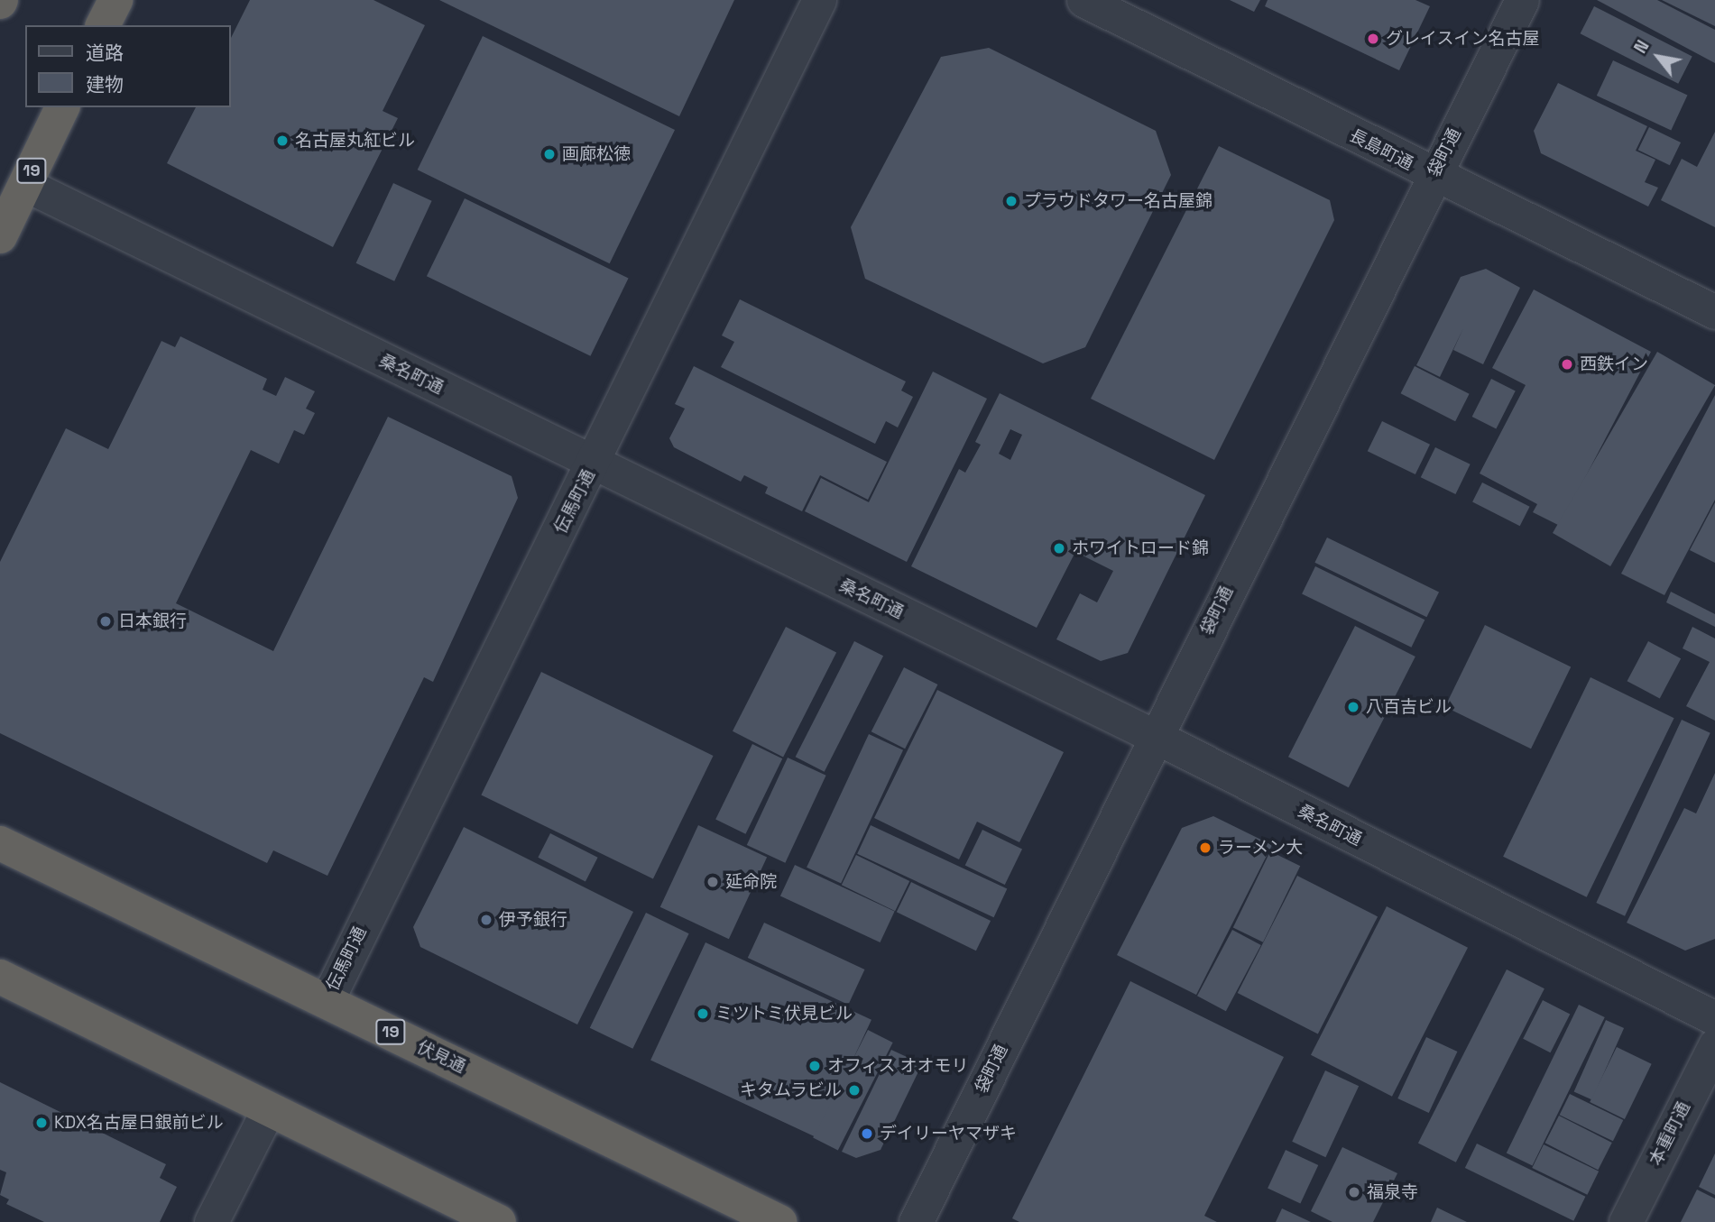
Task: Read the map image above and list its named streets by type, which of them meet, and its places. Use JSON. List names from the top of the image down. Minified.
{"streets":{"highway":["19","伏見通"],"street":["長島町通","袋町通","桑名町通","伝馬町通","本重町通"]},"crossings":[["長島町通","袋町通"],["袋町通","桑名町通"],["19","桑名町通"],["桑名町通","伝馬町通"],["伝馬町通","伏見通"]],"places":["グレイスイン名古屋","名古屋丸紅ビル","画廊松徳","プラウドタワー名古屋錦","西鉄イン","ホワイトロード錦","日本銀行","八百吉ビル","ラーメン大","延命院","伊予銀行","ミツトミ伏見ビル","オフィス オオモリ","キタムラビル","KDX名古屋日銀前ビル","デイリーヤマザキ","福泉寺"],"legend":["道路","建物"],"north":"top left"}
